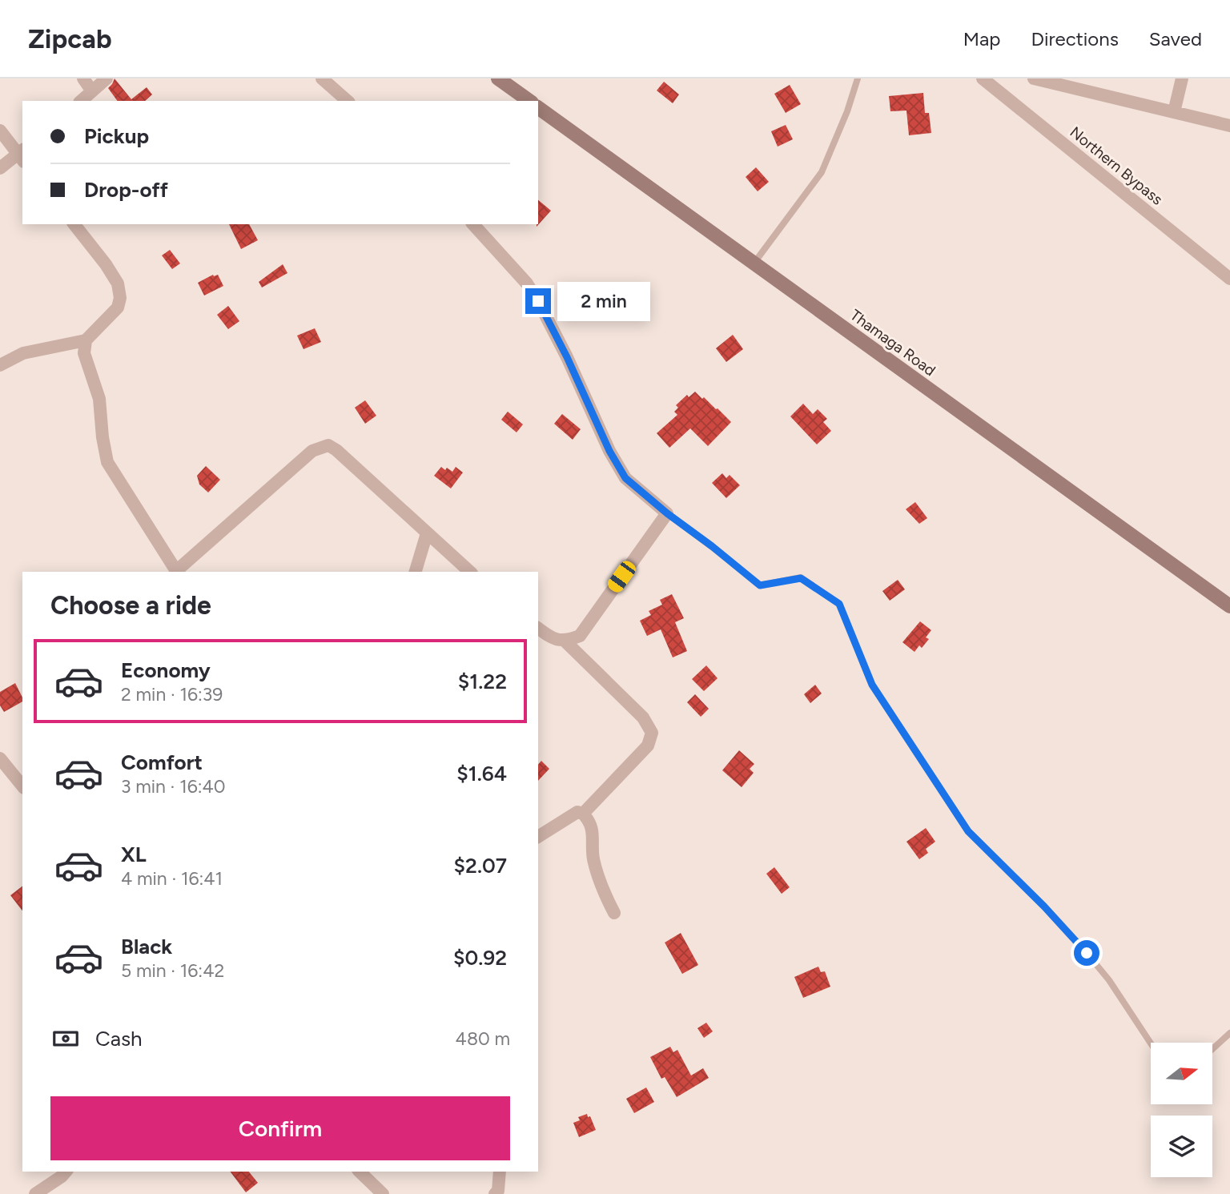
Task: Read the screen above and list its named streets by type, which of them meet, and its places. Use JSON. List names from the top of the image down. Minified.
{"streets":{"main road":["Thamaga Road"],"street":["Northern Bypass"]},"north":"right","page":{"header":"Zipcab","nav":["Map","Directions","Saved"],"banner":["Pickup","Drop-off"],"bubble":"2 min","heading":"Choose a ride","list":[{"name":"Economy","note":"2 min · 16:39","value":"$1.22"},{"name":"Comfort","note":"3 min · 16:40","value":"$1.64"},{"name":"XL","note":"4 min · 16:41","value":"$2.07"},{"name":"Black","note":"5 min · 16:42","value":"$0.92"}],"pay":["Cash","480 m"],"buttons":"Confirm"}}
